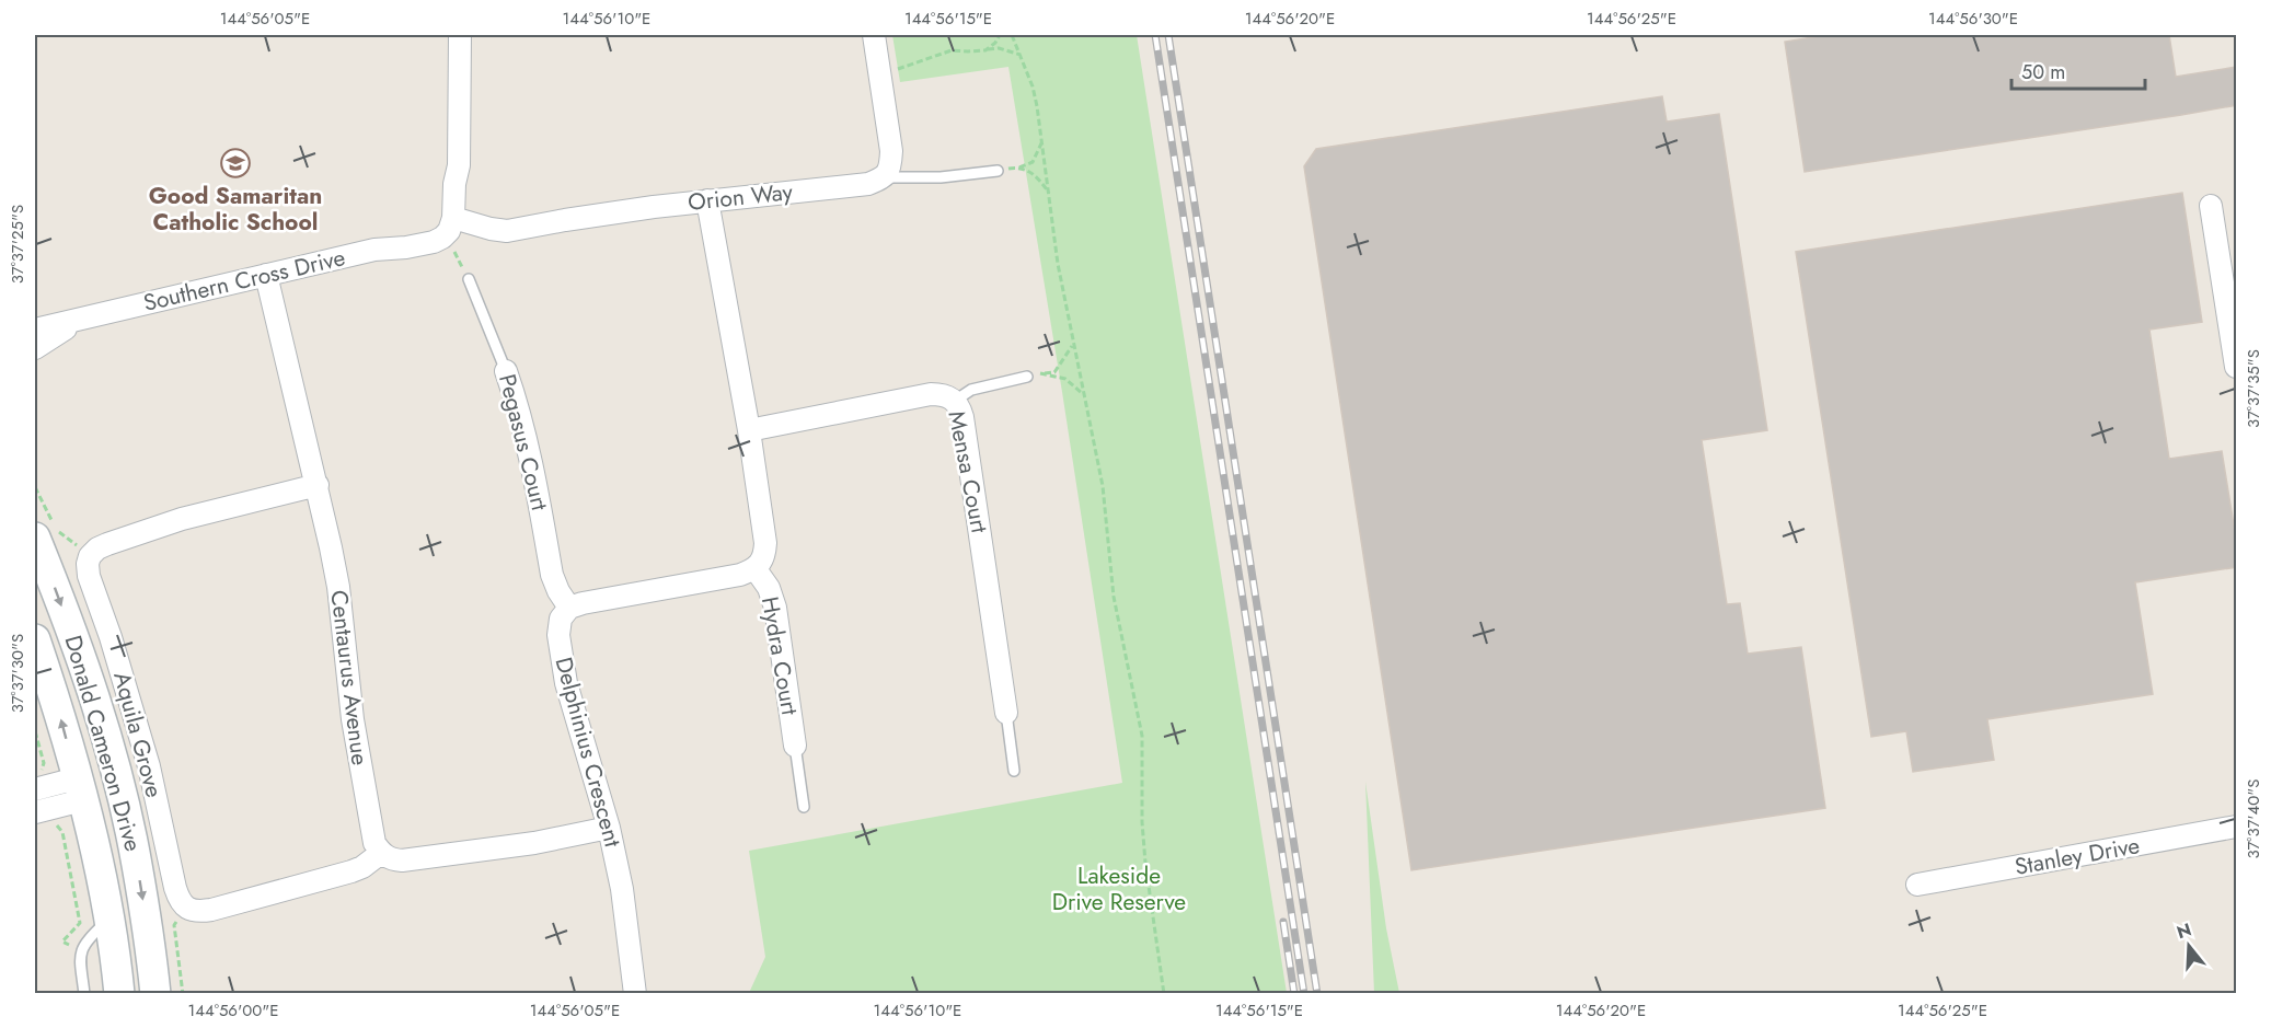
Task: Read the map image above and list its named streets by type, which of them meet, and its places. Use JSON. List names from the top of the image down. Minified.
{"streets":{"street":["Orion Way","Southern Cross Drive","Pegasus Court","Mensa Court","Hydra Court","Centaurus Avenue","Aquila Grove","Donald Cameron Drive","Delphinius Crescent","Stanley Drive"]},"crossings":[["Orion Way","Southern Cross Drive"],["Southern Cross Drive","Centaurus Avenue"],["Pegasus Court","Delphinius Crescent"],["Centaurus Avenue","Aquila Grove"]],"parks":["Lakeside Drive Reserve"],"places":{"school or university":["Good Samaritan Catholic School"]},"scale_bar":"50 m","north":"top","coordinates":["144°56'05\"E","144°56'10\"E","144°56'15\"E","144°56'20\"E","144°56'25\"E","144°56'30\"E","37°37'25\"S","37°37'35\"S","37°37'30\"S","37°37'40\"S","144°56'00\"E"]}
